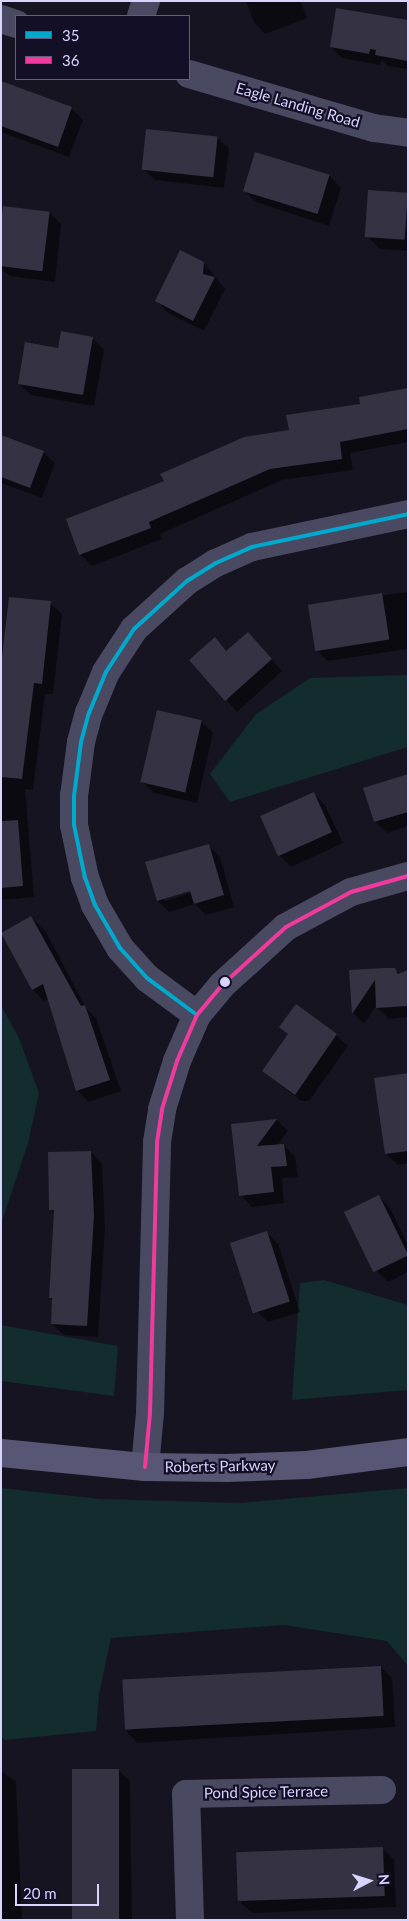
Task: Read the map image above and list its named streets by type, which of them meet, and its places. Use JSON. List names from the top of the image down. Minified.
{"streets":{"main road":["Roberts Parkway"],"street":["Eagle Landing Road","Pond Spice Terrace"]},"lines":["transit line 35","transit line 36"],"legend":["35","36"],"scale_bar":"20 m","north":"right"}
